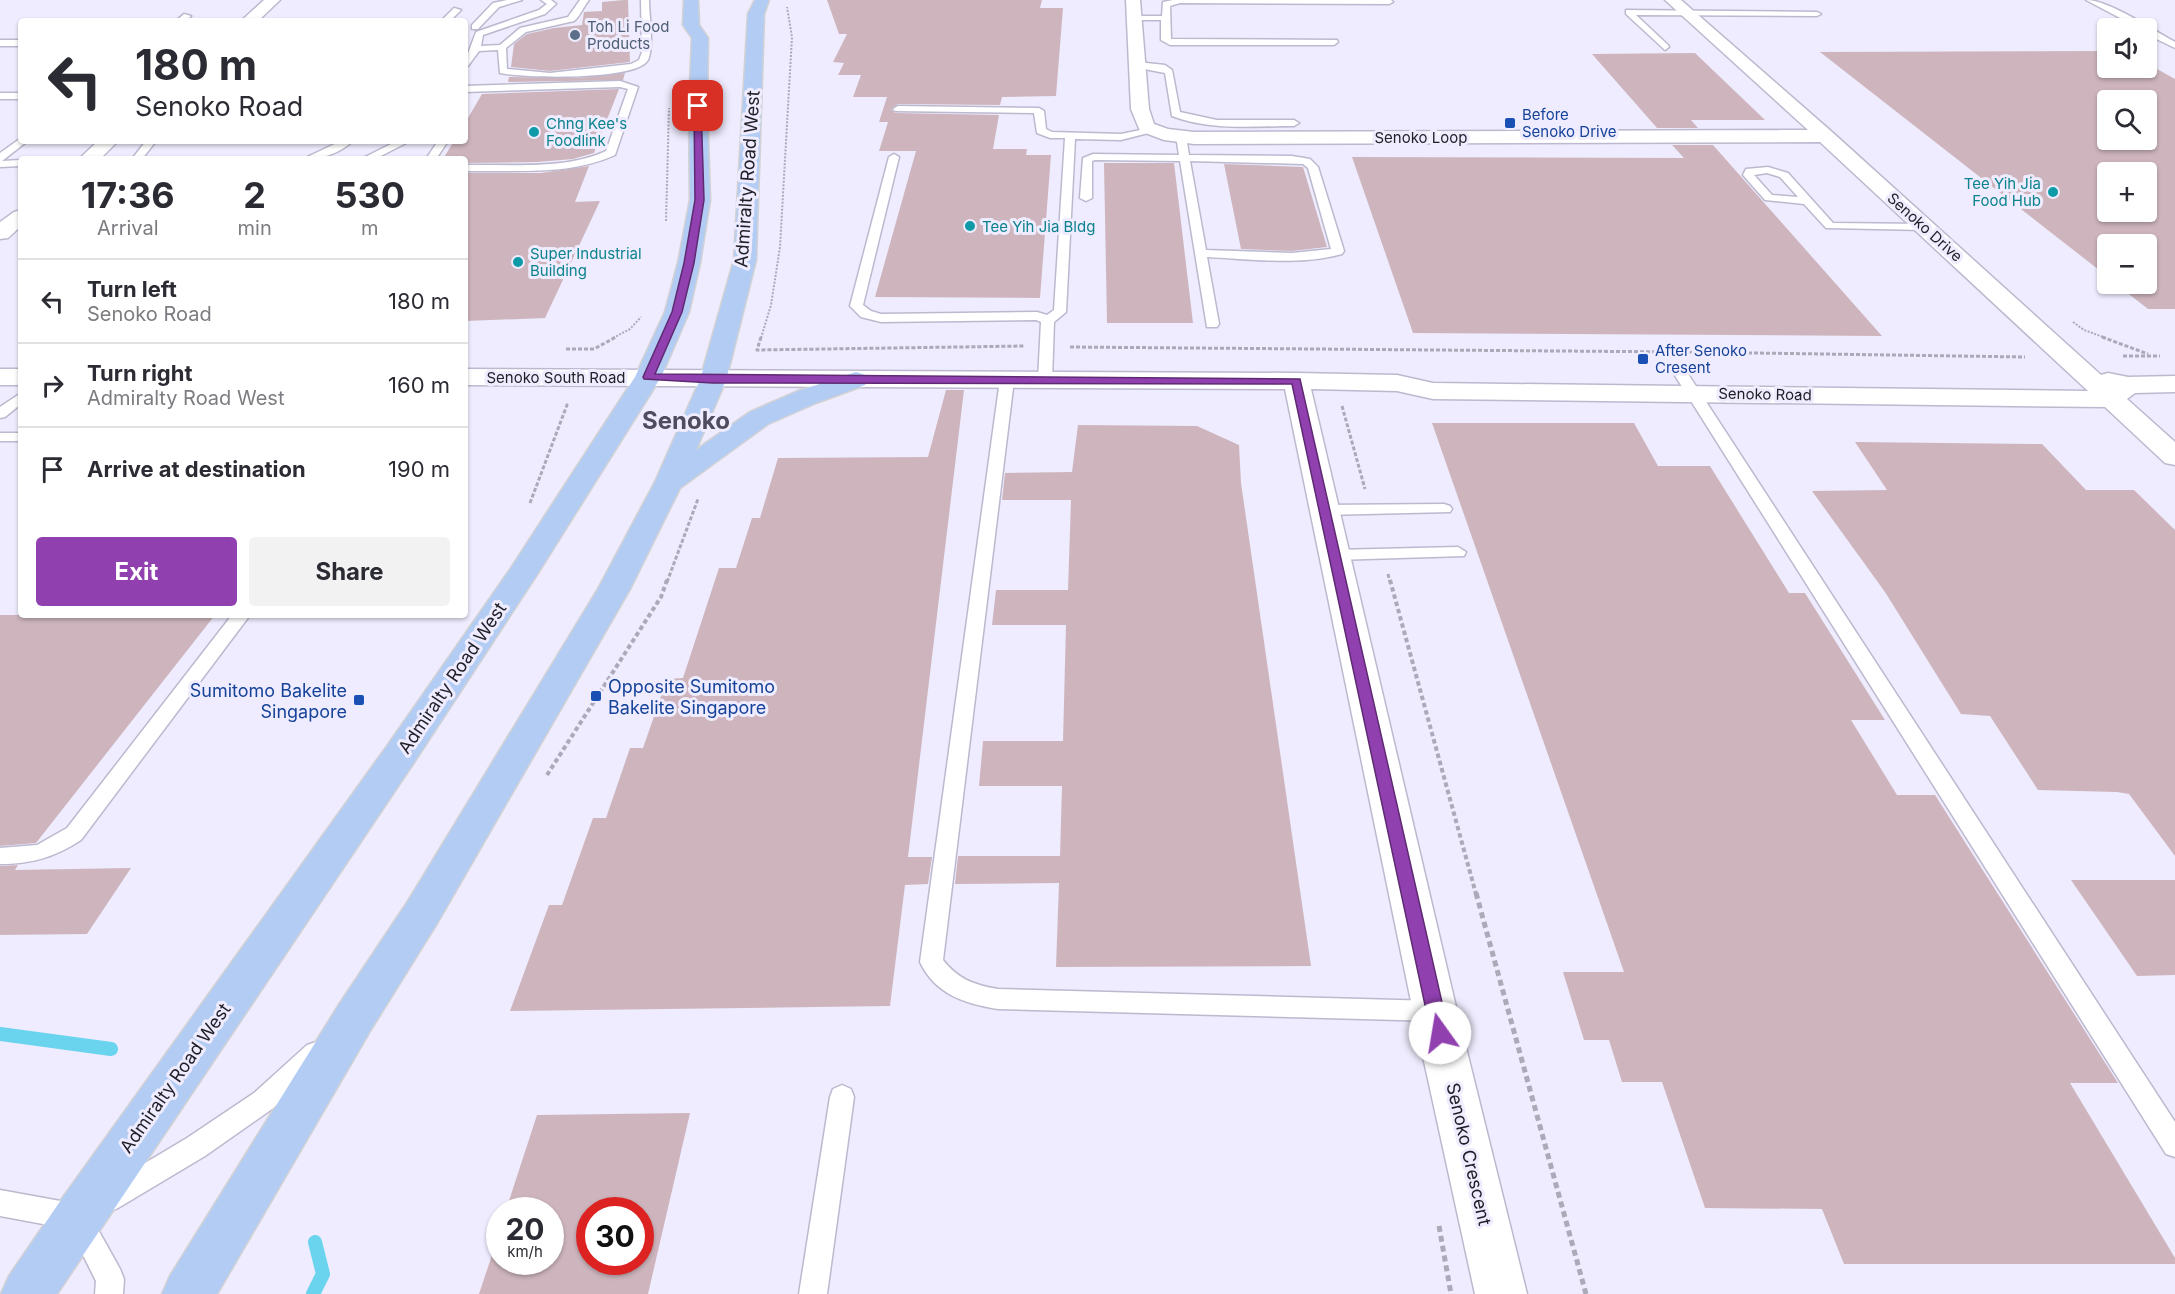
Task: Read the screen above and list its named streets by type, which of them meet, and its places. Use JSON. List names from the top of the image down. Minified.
{"streets":{"main road":["Admiralty Road West"],"street":["Senoko Loop","Senoko Drive","Senoko South Road","Senoko Road","Senoko Crescent"]},"crossings":[["Senoko Loop","Senoko Drive"],["Admiralty Road West","Senoko South Road"],["Admiralty Road West","Senoko Road"],["Senoko Drive","Senoko Road"],["Senoko South Road","Senoko Road"],["Senoko Road","Senoko Crescent"]],"districts":["Senoko"],"places":{"other":["Toh Li Food Products","Chng Kee's Foodlink","Tee Yih Jia Food Hub","Tee Yih Jia Bldg","Super Industrial Building"],"transit":["Before Senoko Drive","After Senoko Cresent","Opposite Sumitomo Bakelite Singapore","Sumitomo Bakelite Singapore"]},"page":{"map_buttons":["+","−"],"turn":["180 m","Senoko Road"],"eta":["17:36","Arrival","2","min","530","m"],"list":[{"name":"Turn left","note":"Senoko Road","value":"180 m"},{"name":"Turn right","note":"Admiralty Road West","value":"160 m"},{"name":"Arrive at destination","value":"190 m"}],"buttons":["Exit","Share"],"speed":"20 km/h","limit":"30"}}
